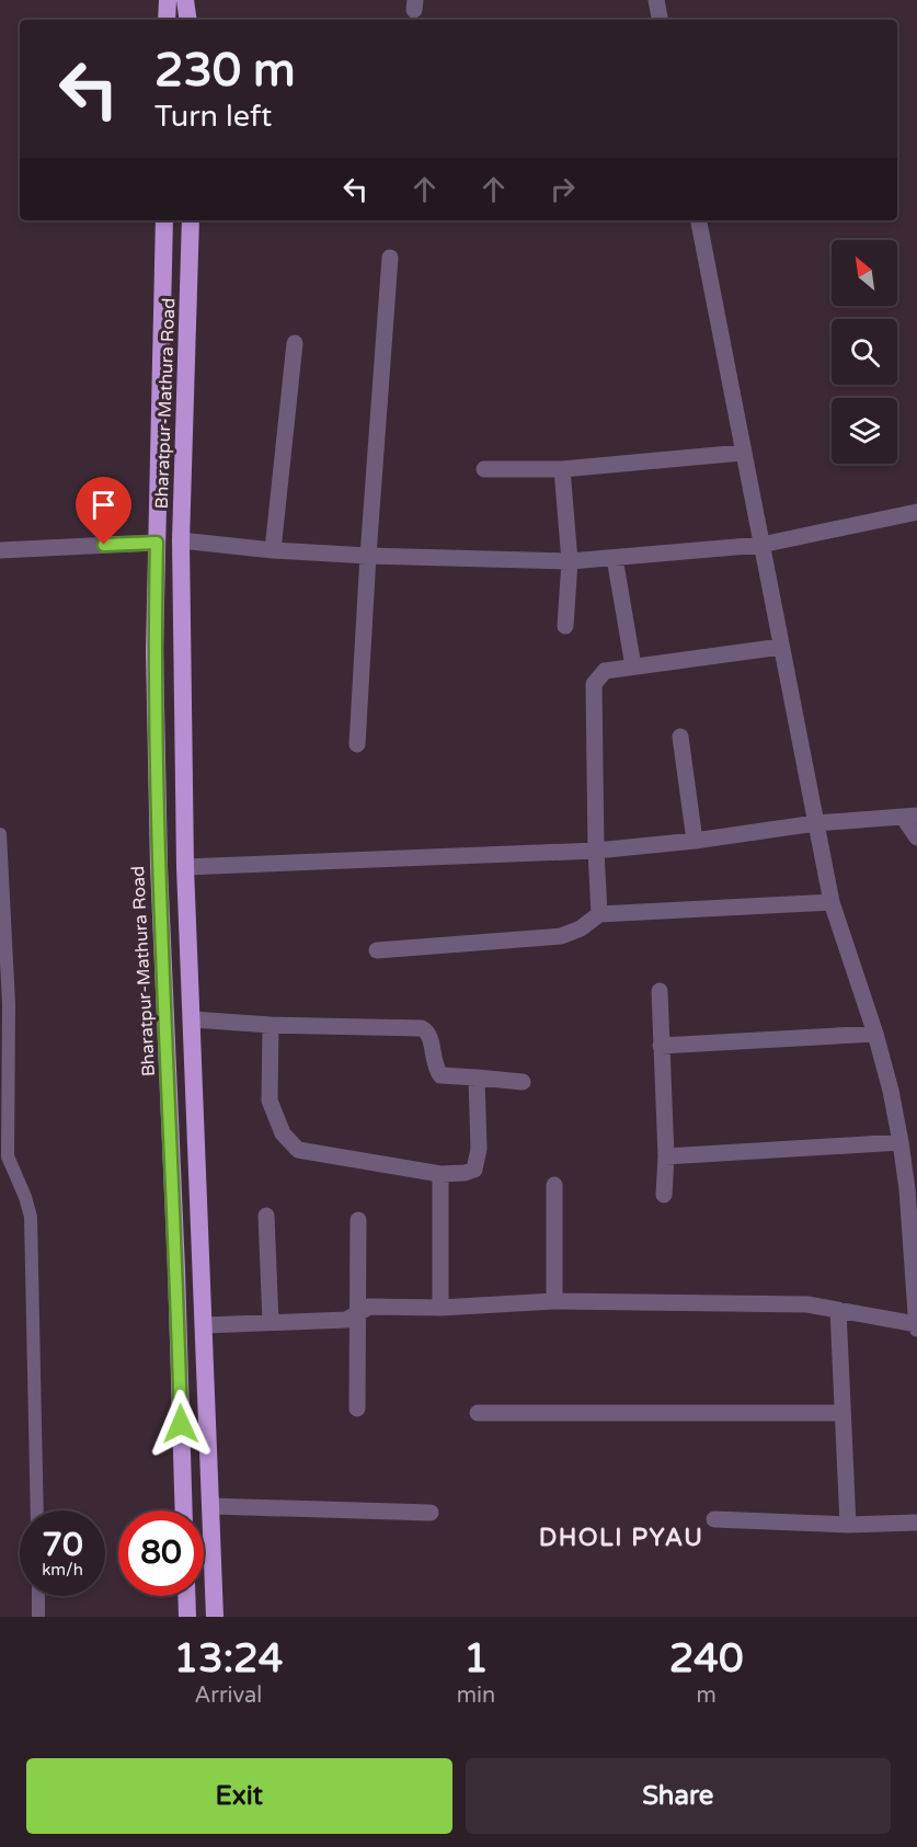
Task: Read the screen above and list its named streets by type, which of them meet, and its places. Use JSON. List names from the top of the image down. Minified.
{"streets":{"highway":["Bharatpur-Mathura Road"]},"districts":["DHOLI PYAU"],"north":"top left","page":{"turn":["230 m","Turn left"],"speed":"70 km/h","limit":"80","eta":["13:24","Arrival","1","min","240","m"],"buttons":["Exit","Share"]}}
